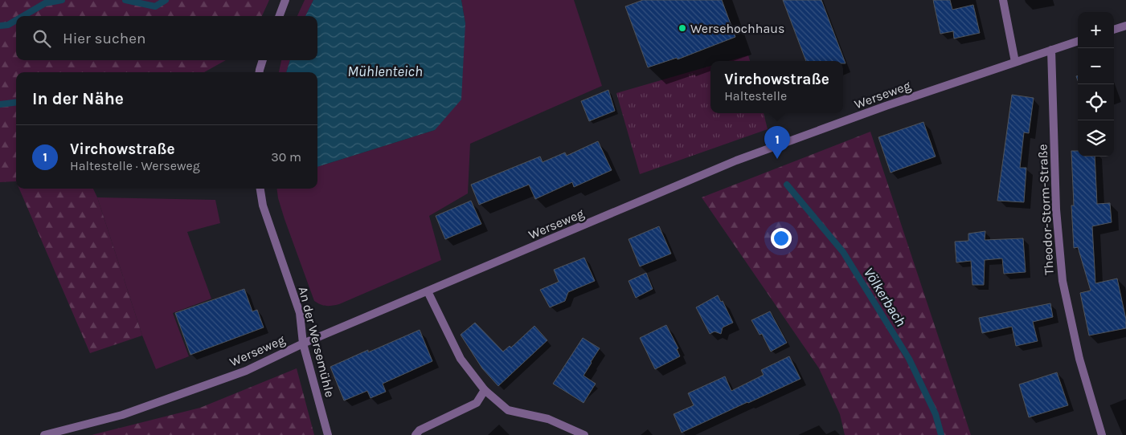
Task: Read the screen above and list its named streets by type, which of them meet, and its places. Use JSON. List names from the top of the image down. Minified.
{"streets":{"street":["Werseweg","Theodor-Storm-Straße","An der Wersemühle"]},"crossings":[["Werseweg","Theodor-Storm-Straße"],["Werseweg","An der Wersemühle"]],"water":["Mühlenteich","Völkerbach"],"places":["Wersehochhaus"],"page":{"map_buttons":["+","−"],"search":"Hier suchen","popup":["Virchowstraße","Haltestelle"],"heading":"In der Nähe","list":[{"mark":"1","name":"Virchowstraße","note":"Haltestelle · Werseweg","value":"30 m"}],"pins":"1"}}
